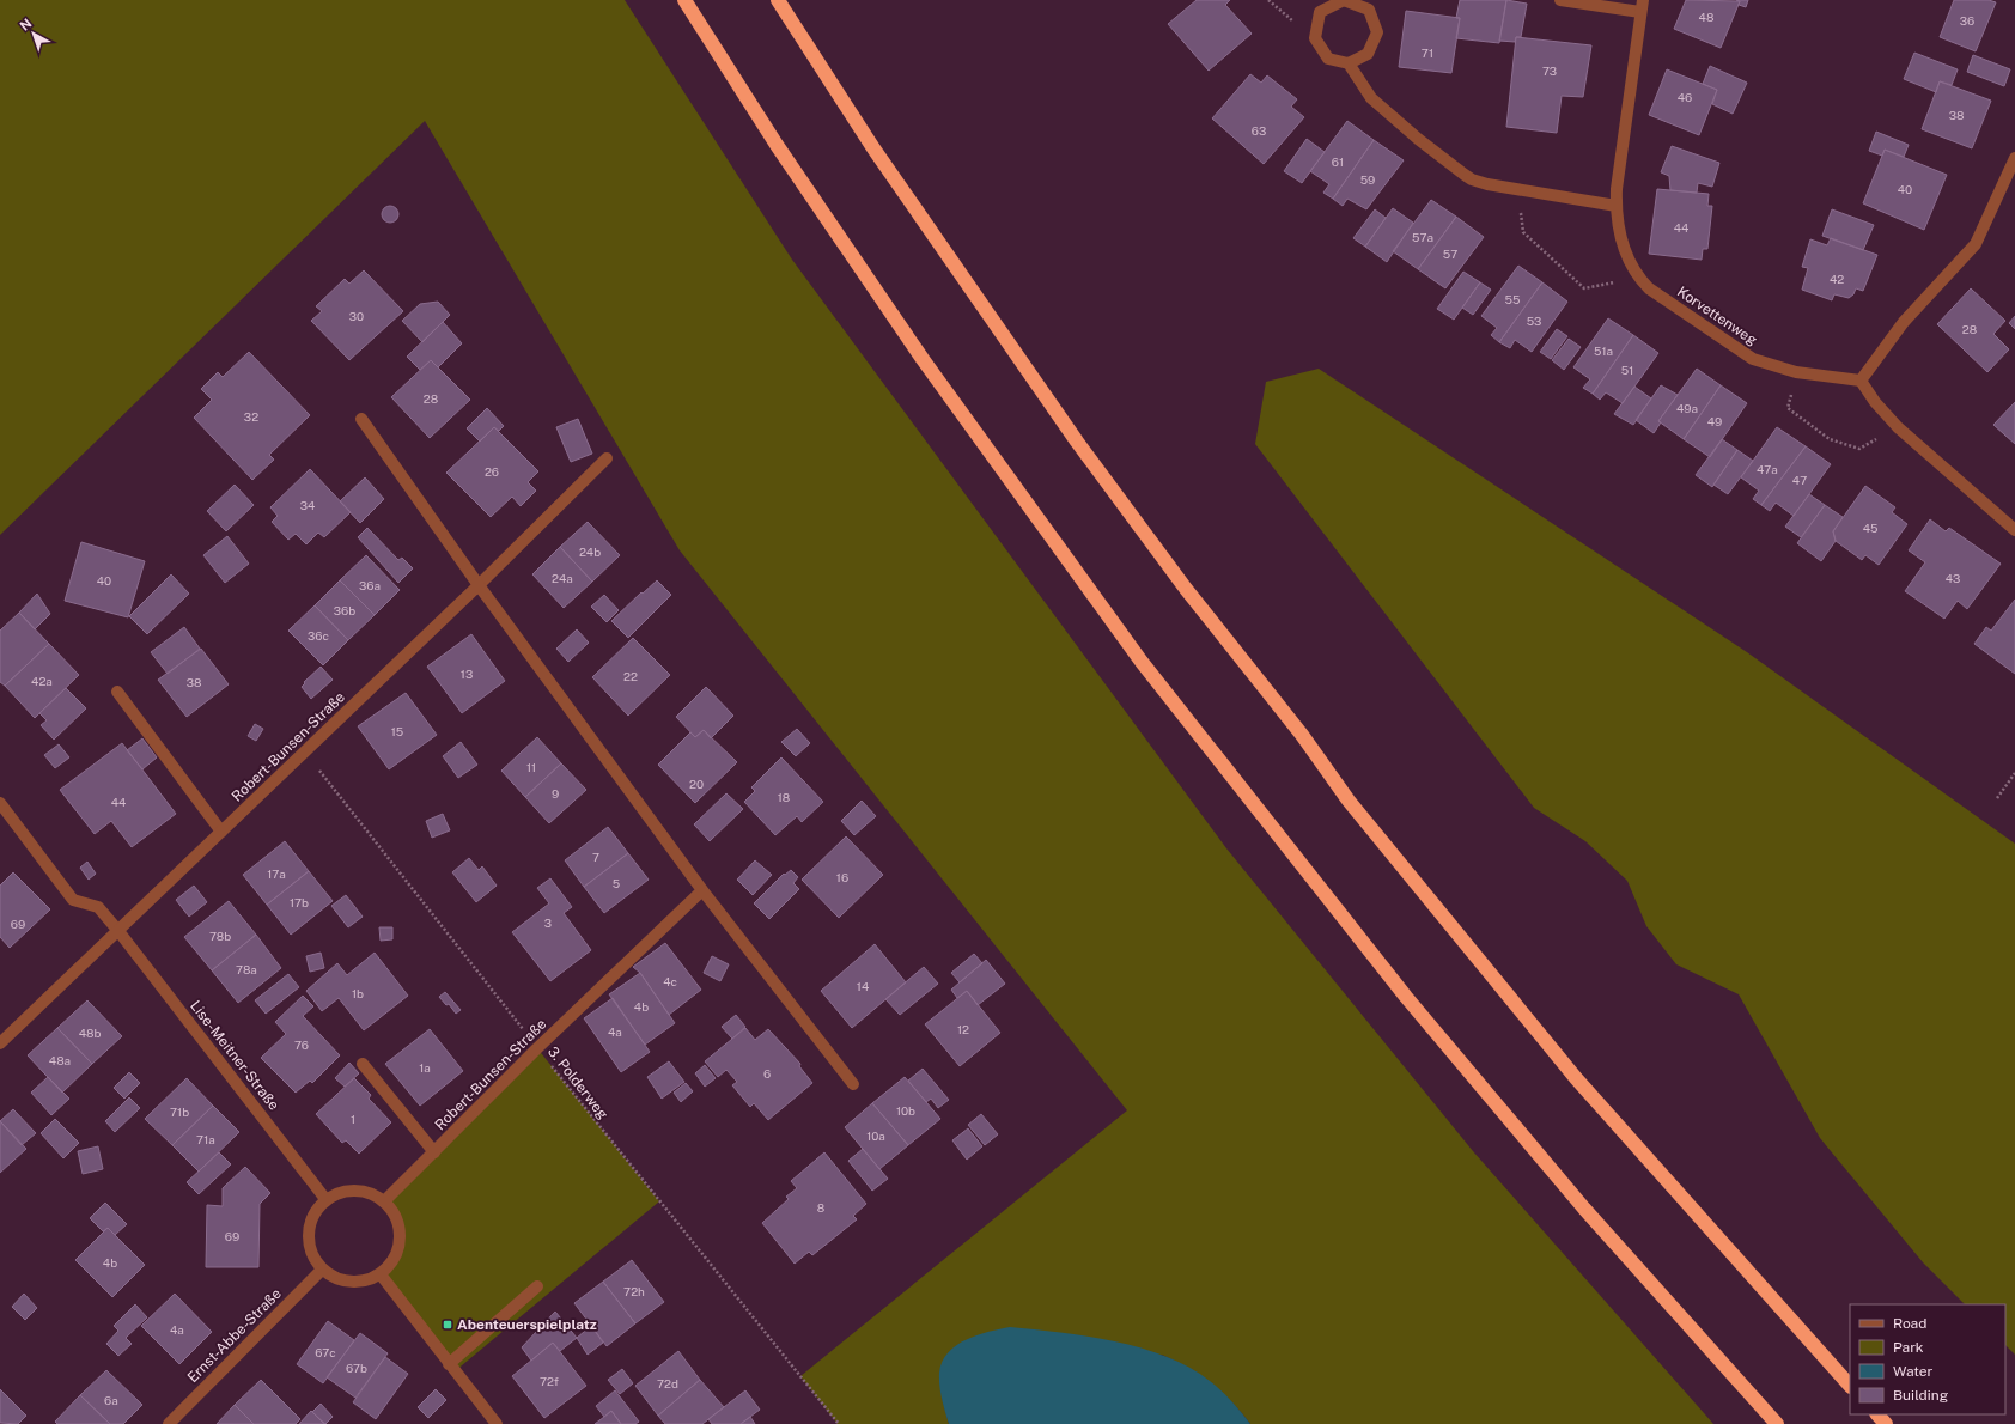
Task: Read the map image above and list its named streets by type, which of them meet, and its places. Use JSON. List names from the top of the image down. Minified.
{"streets":{"street":["Korvettenweg","Robert-Bunsen-Straße","Lise-Meitner-Straße","Ernst-Abbe-Straße"],"path":["3. Polderweg"]},"crossings":[["Robert-Bunsen-Straße","Lise-Meitner-Straße"],["Robert-Bunsen-Straße","3. Polderweg"],["Robert-Bunsen-Straße","Ernst-Abbe-Straße"],["Lise-Meitner-Straße","Ernst-Abbe-Straße"]],"places":{"transit":["Abenteuerspielplatz"]},"house_numbers":["48","36","71","73","46","38","63","61","59","40","44","57a","57","42","55","30","53","28","51a","51","28","49a","32","49","47a","26","47","34","45","24b","24a","43","40","36a","36b","36c","13","22","42a","38","15","11","20","9","18","44","7","17a","16","5","17b","3","69","78b","78a","4c","14","1b","4b","12","4a","48b","76","48a","1a","6","10b","71b","1","10a","71a","8","69","4b","72h","4a","67c","67b","72f","72d","6a"],"legend":["Road","Park","Water","Building"],"north":"top left"}
